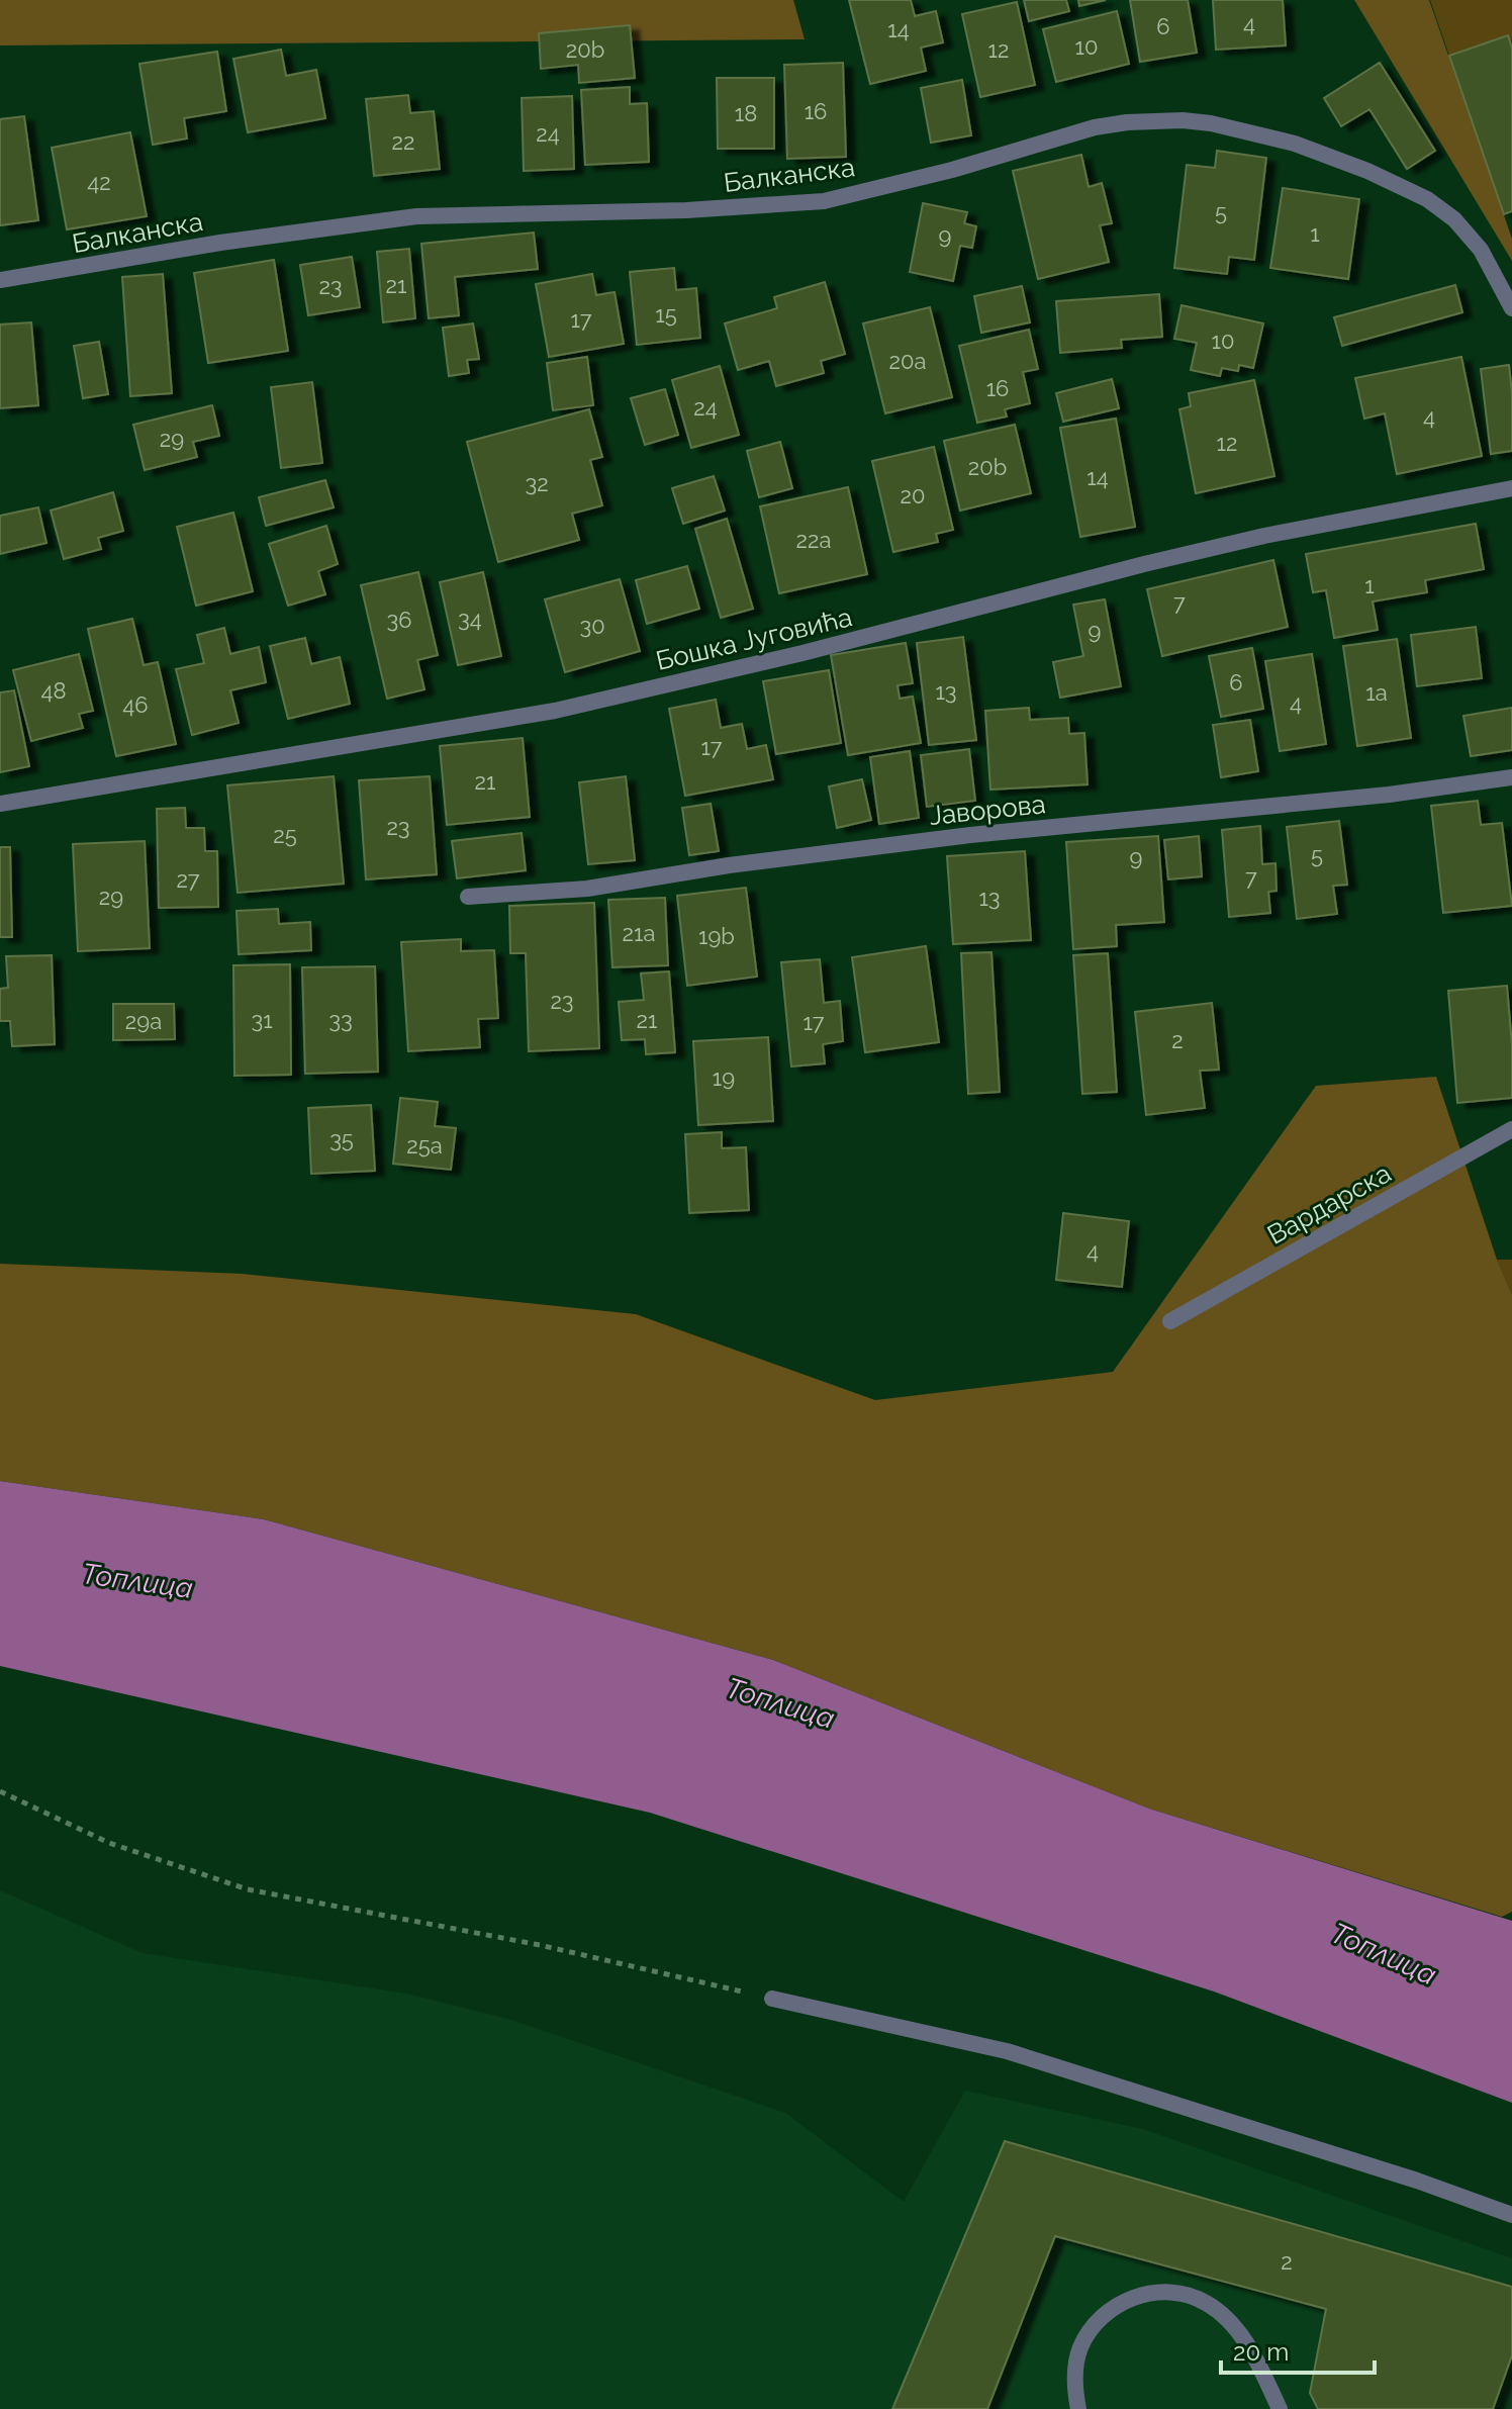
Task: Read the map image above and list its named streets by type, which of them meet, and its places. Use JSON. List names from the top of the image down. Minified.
{"streets":{"street":["Балканска","Бошка Југовића","Јаворова","Вардарска"]},"water":["Топлица"],"house_numbers":["4","6","14","10","20b","12","16","18","24","22","42","5","1","9","21","23","15","17","10","20a","16","24","4","29","12","20b","14","32","20","22a","1","7","34","36","30","9","6","48","13","1a","4","46","17","21","23","25","5","9","7","27","29","13","21a","19b","23","31","33","21","29a","17","2","19","35","25a","4","2"],"scale_bar":"20 m"}
